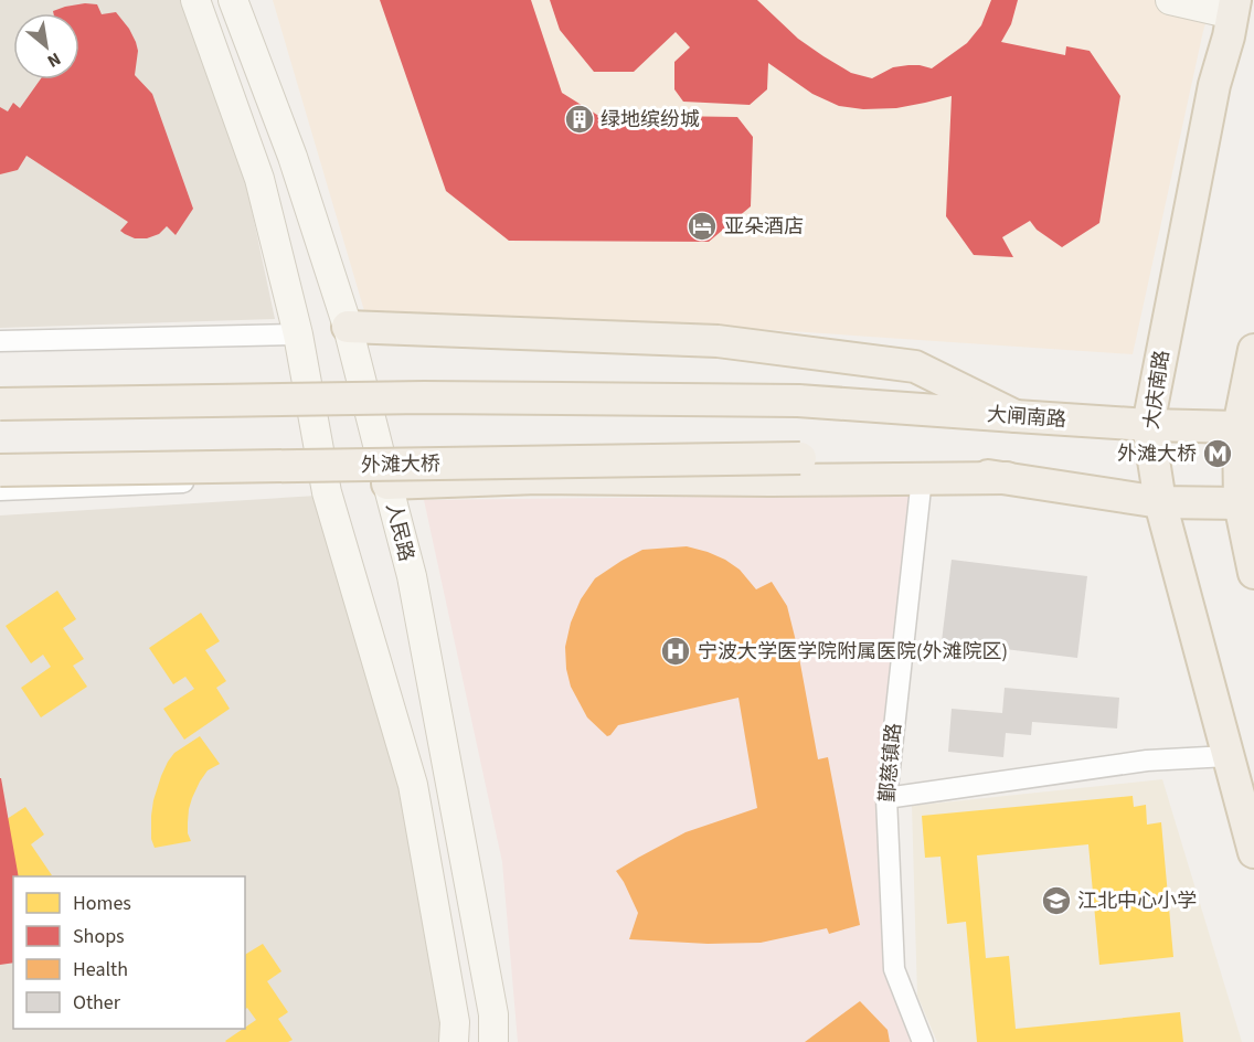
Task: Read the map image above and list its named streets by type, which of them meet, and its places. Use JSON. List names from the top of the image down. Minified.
{"streets":{"main road":["大庆南路","大闸南路","外滩大桥","人民路"],"street":["鄞慈镇路"]},"crossings":[["大庆南路","大闸南路"]],"places":{"building":["绿地缤纷城"],"hotel":["亚朵酒店"],"metro station":["外滩大桥"],"hospital":["宁波大学医学院附属医院(外滩院区)"],"school or university":["江北中心小学"]},"legend":["Homes","Shops","Health","Other"],"north":"bottom right"}
